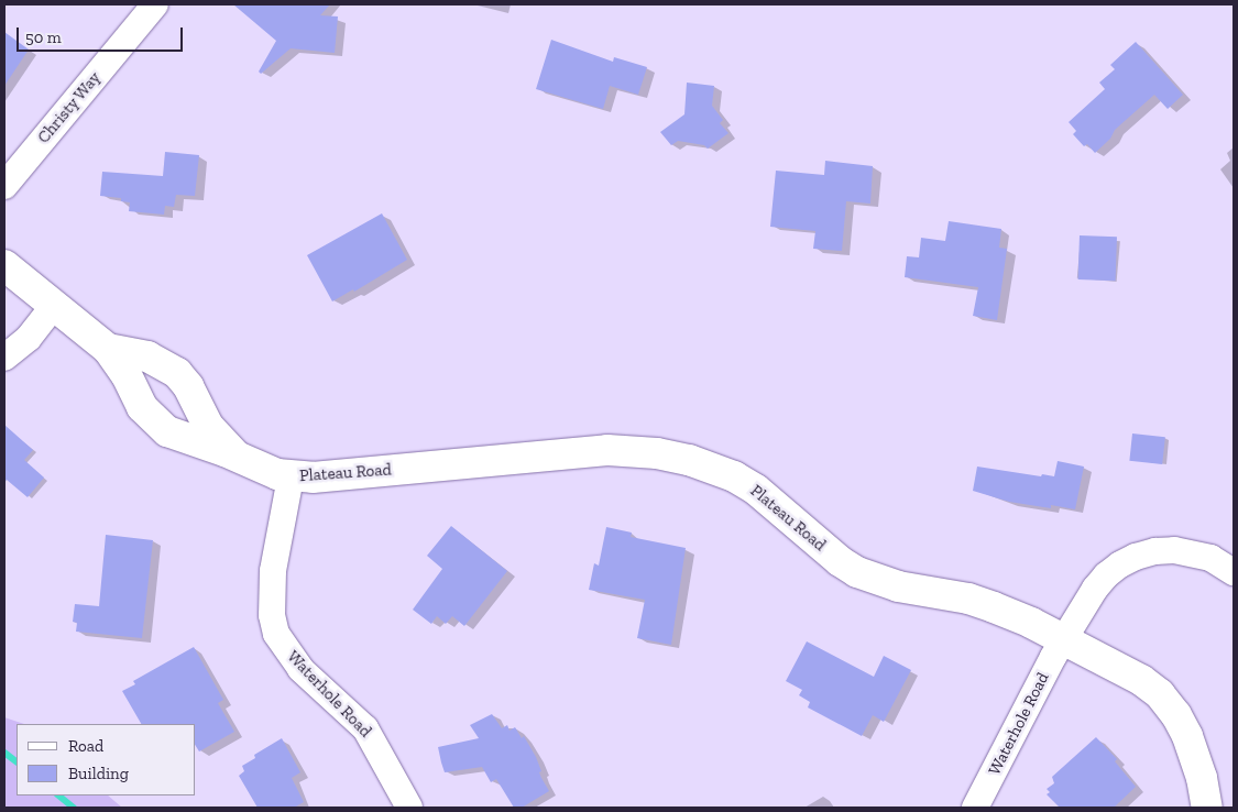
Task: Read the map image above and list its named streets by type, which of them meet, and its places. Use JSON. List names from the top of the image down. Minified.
{"streets":{"street":["Christy Way","Plateau Road","Waterhole Road"]},"crossings":[["Plateau Road","Waterhole Road"]],"legend":["Road","Building"],"scale_bar":"50 m"}
